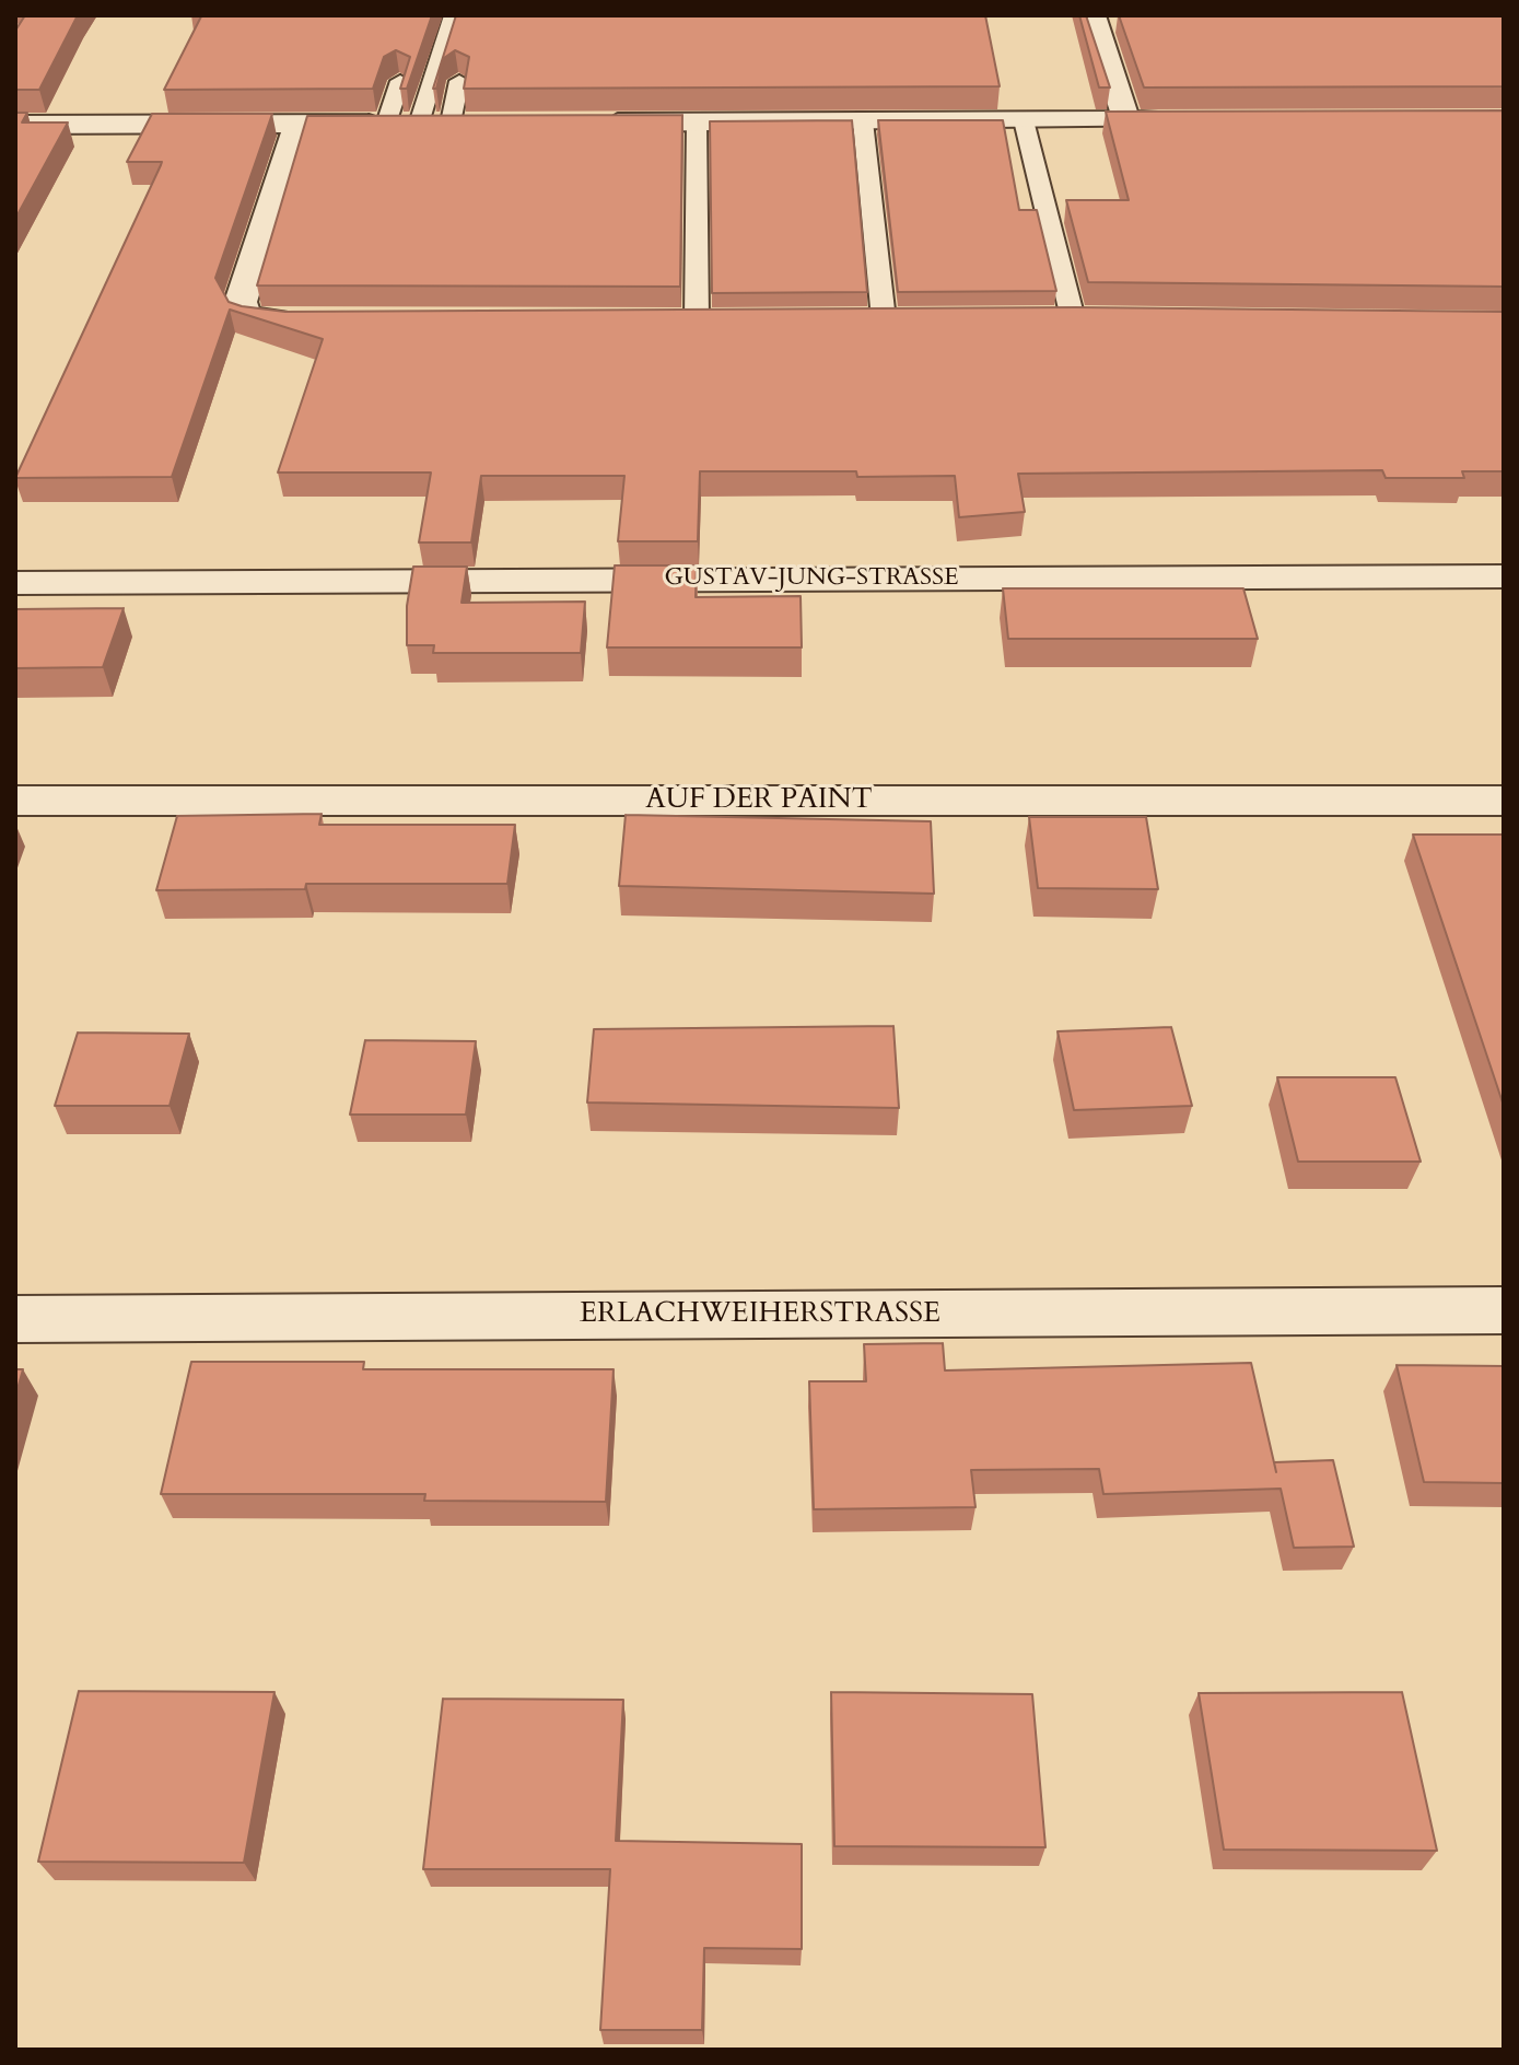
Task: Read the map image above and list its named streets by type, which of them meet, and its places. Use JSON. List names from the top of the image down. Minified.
{"streets":{"street":["GUSTAV-JUNG-STRASSE","AUF DER PAINT","ERLACHWEIHERSTRASSE"]}}
